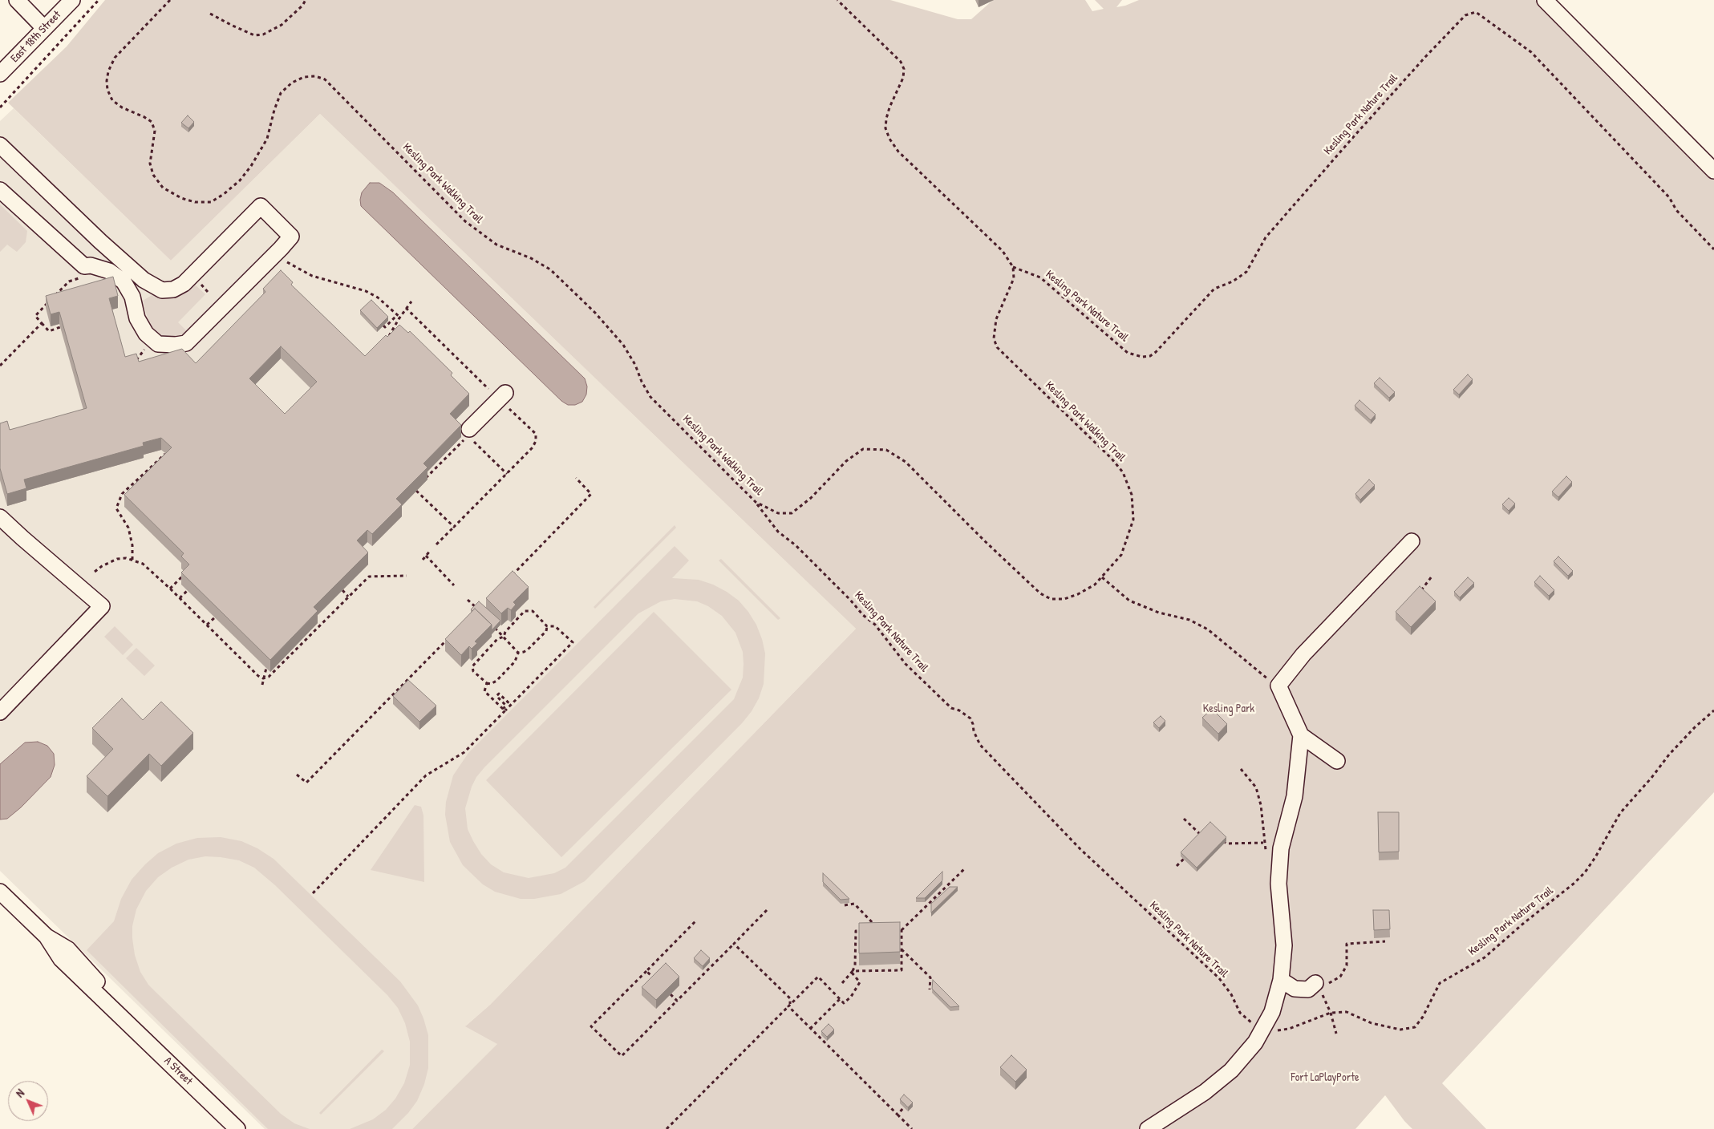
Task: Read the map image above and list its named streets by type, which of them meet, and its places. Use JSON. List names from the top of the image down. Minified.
{"streets":{"street":["East 18th Street","A Street"],"path":["Kesling Park Nature Trail","Kesling Park Walking Trail"]},"crossings":[["Kesling Park Nature Trail","Kesling Park Walking Trail"]],"parks":["Kesling Park","Fort LaPlayPorte"],"north":"top left"}
